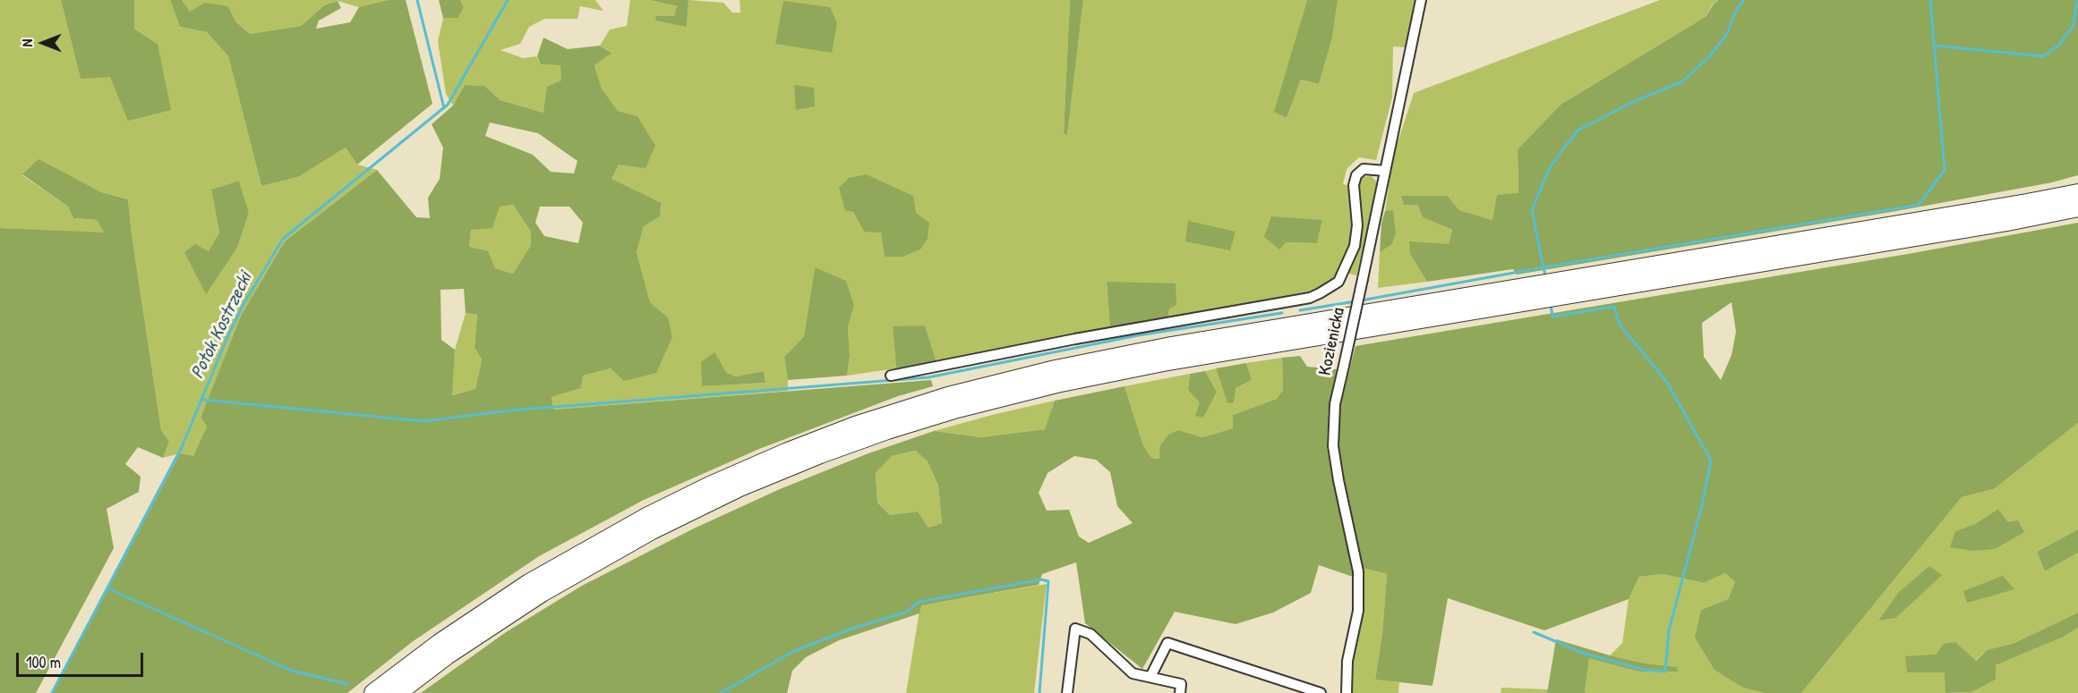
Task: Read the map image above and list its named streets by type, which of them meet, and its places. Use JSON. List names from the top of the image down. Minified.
{"streets":{"street":["Kozienicka"]},"water":["Potok Kostrzecki"],"scale_bar":"100 m","north":"left"}
